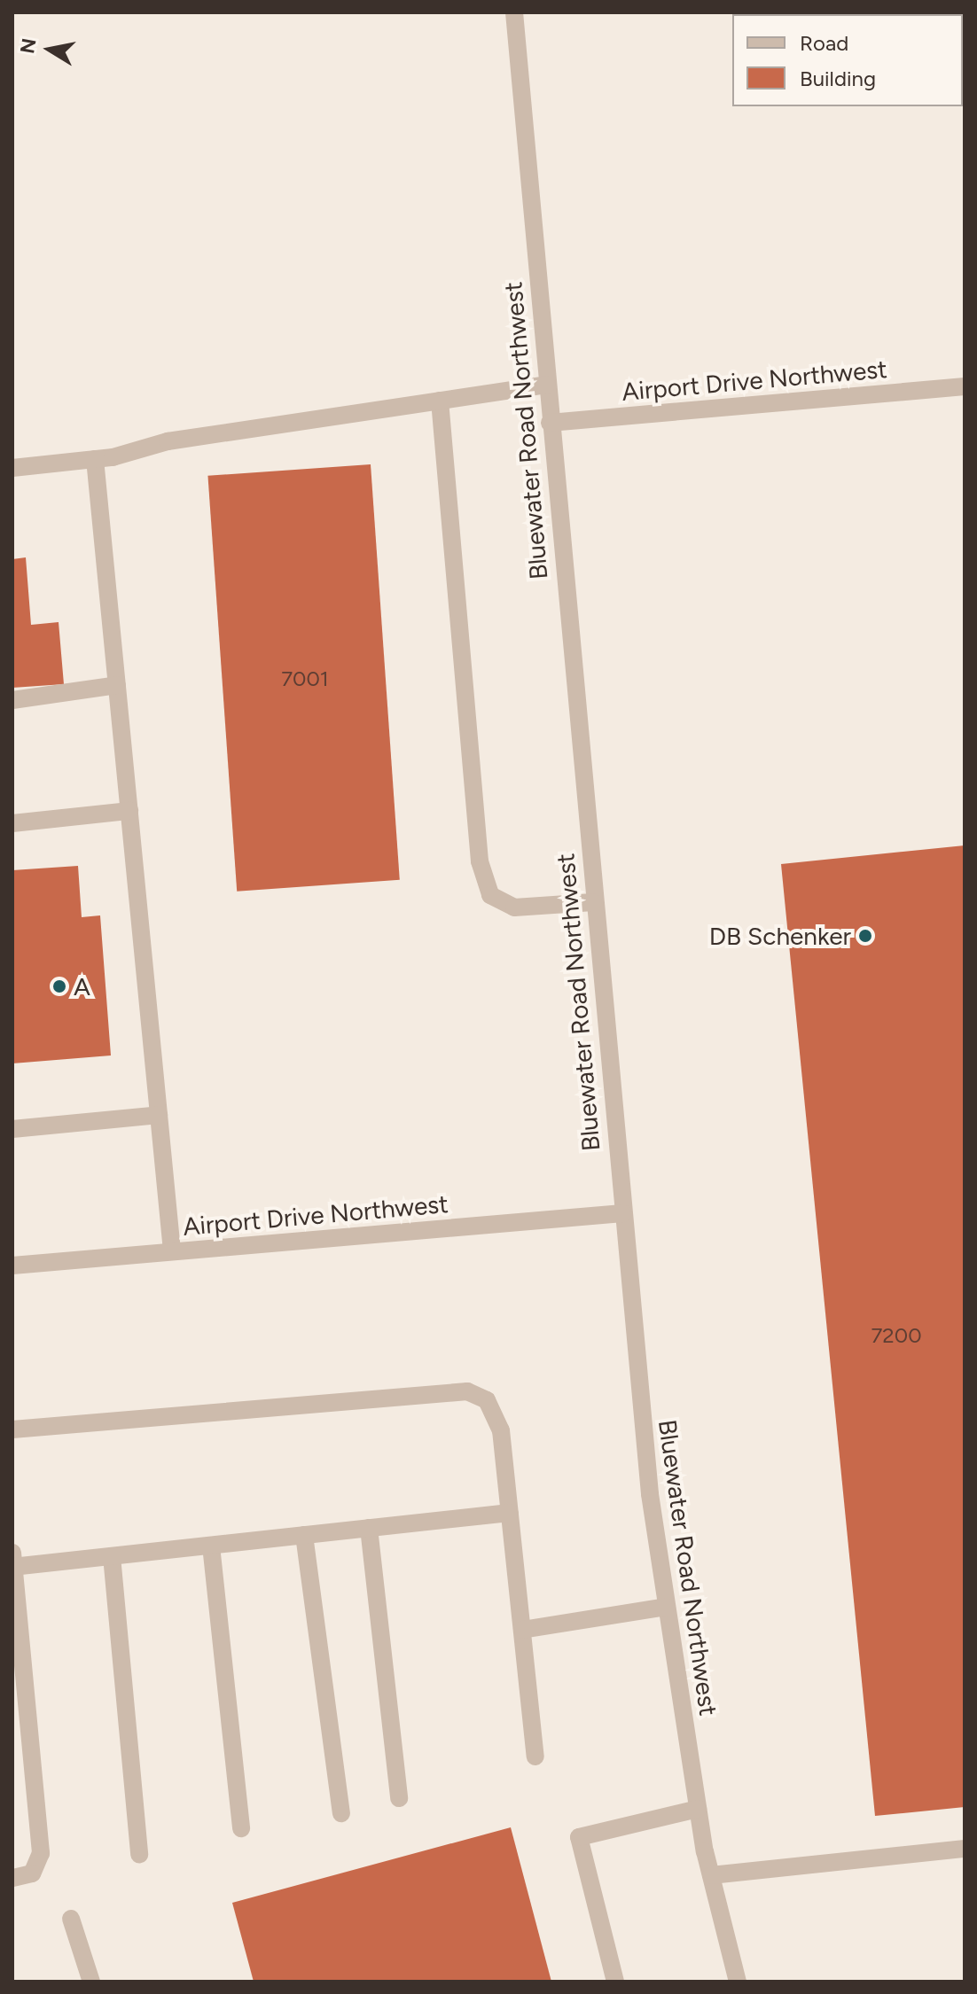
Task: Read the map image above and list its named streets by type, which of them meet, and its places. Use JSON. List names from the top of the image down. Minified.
{"streets":{"street":["Airport Drive Northwest","Bluewater Road Northwest"]},"crossings":[["Airport Drive Northwest","Bluewater Road Northwest"]],"places":["DB Schenker","A"],"house_numbers":["7001","7200"],"legend":["Road","Building"],"north":"left"}
